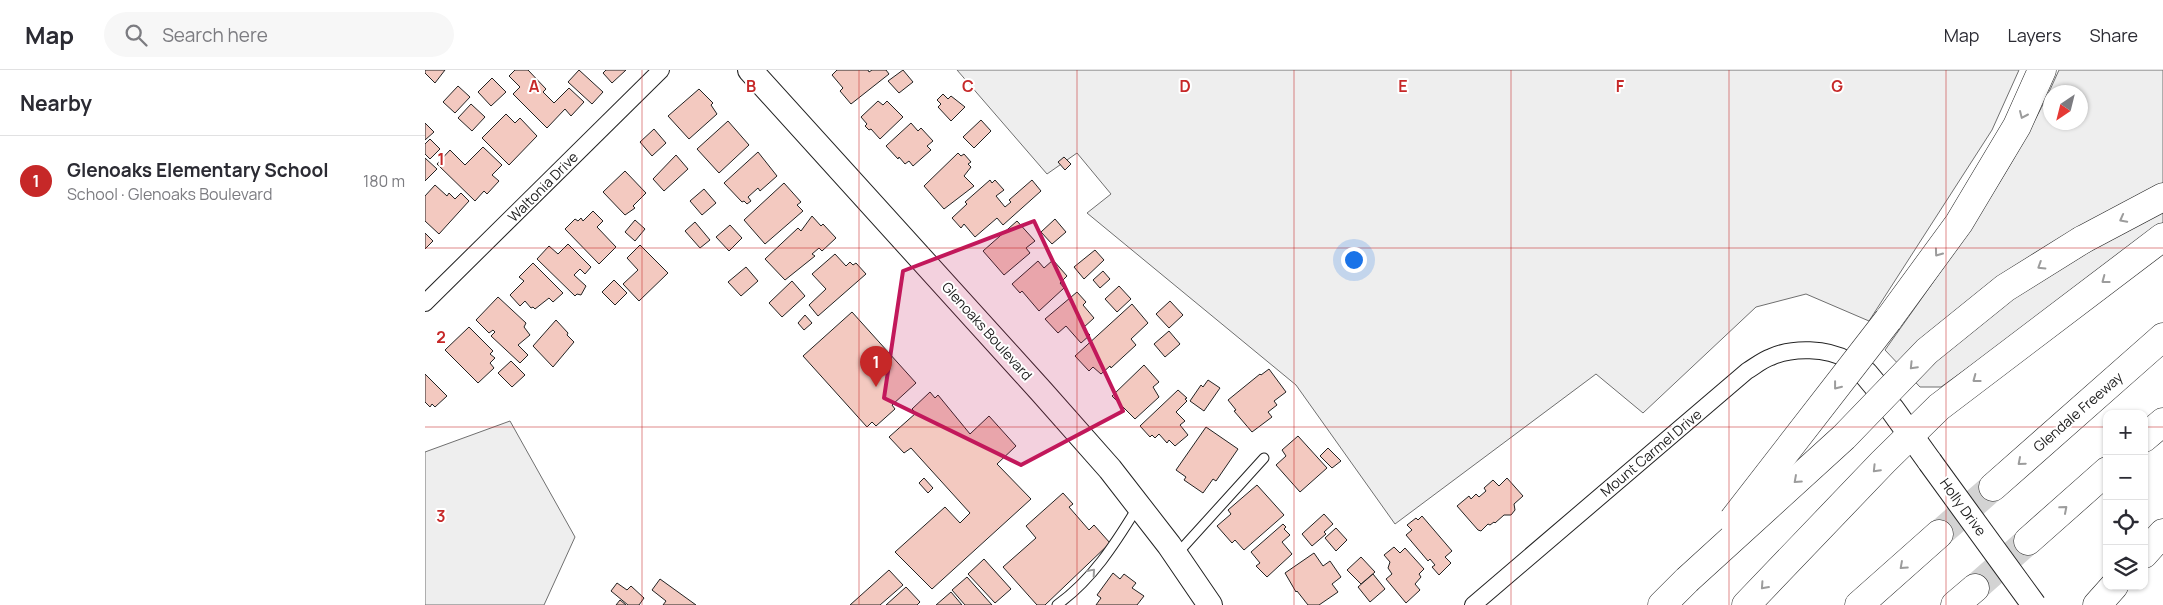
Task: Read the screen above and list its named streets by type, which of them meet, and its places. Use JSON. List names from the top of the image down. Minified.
{"streets":{"highway":["Glendale Freeway"],"street":["Waltonia Drive","Glenoaks Boulevard","Mount Carmel Drive","Holly Drive"]},"north":"bottom left","page":{"header":"Map","search":"Search here","nav":["Map","Layers","Share"],"heading":"Nearby","list":[{"mark":"1","name":"Glenoaks Elementary School","note":"School · Glenoaks Boulevard","value":"180 m"}],"pins":"1","map_buttons":["+","−"]},"grid":{"columns":["A","B","C","D","E","F","G"],"rows":["1","2","3"]}}
